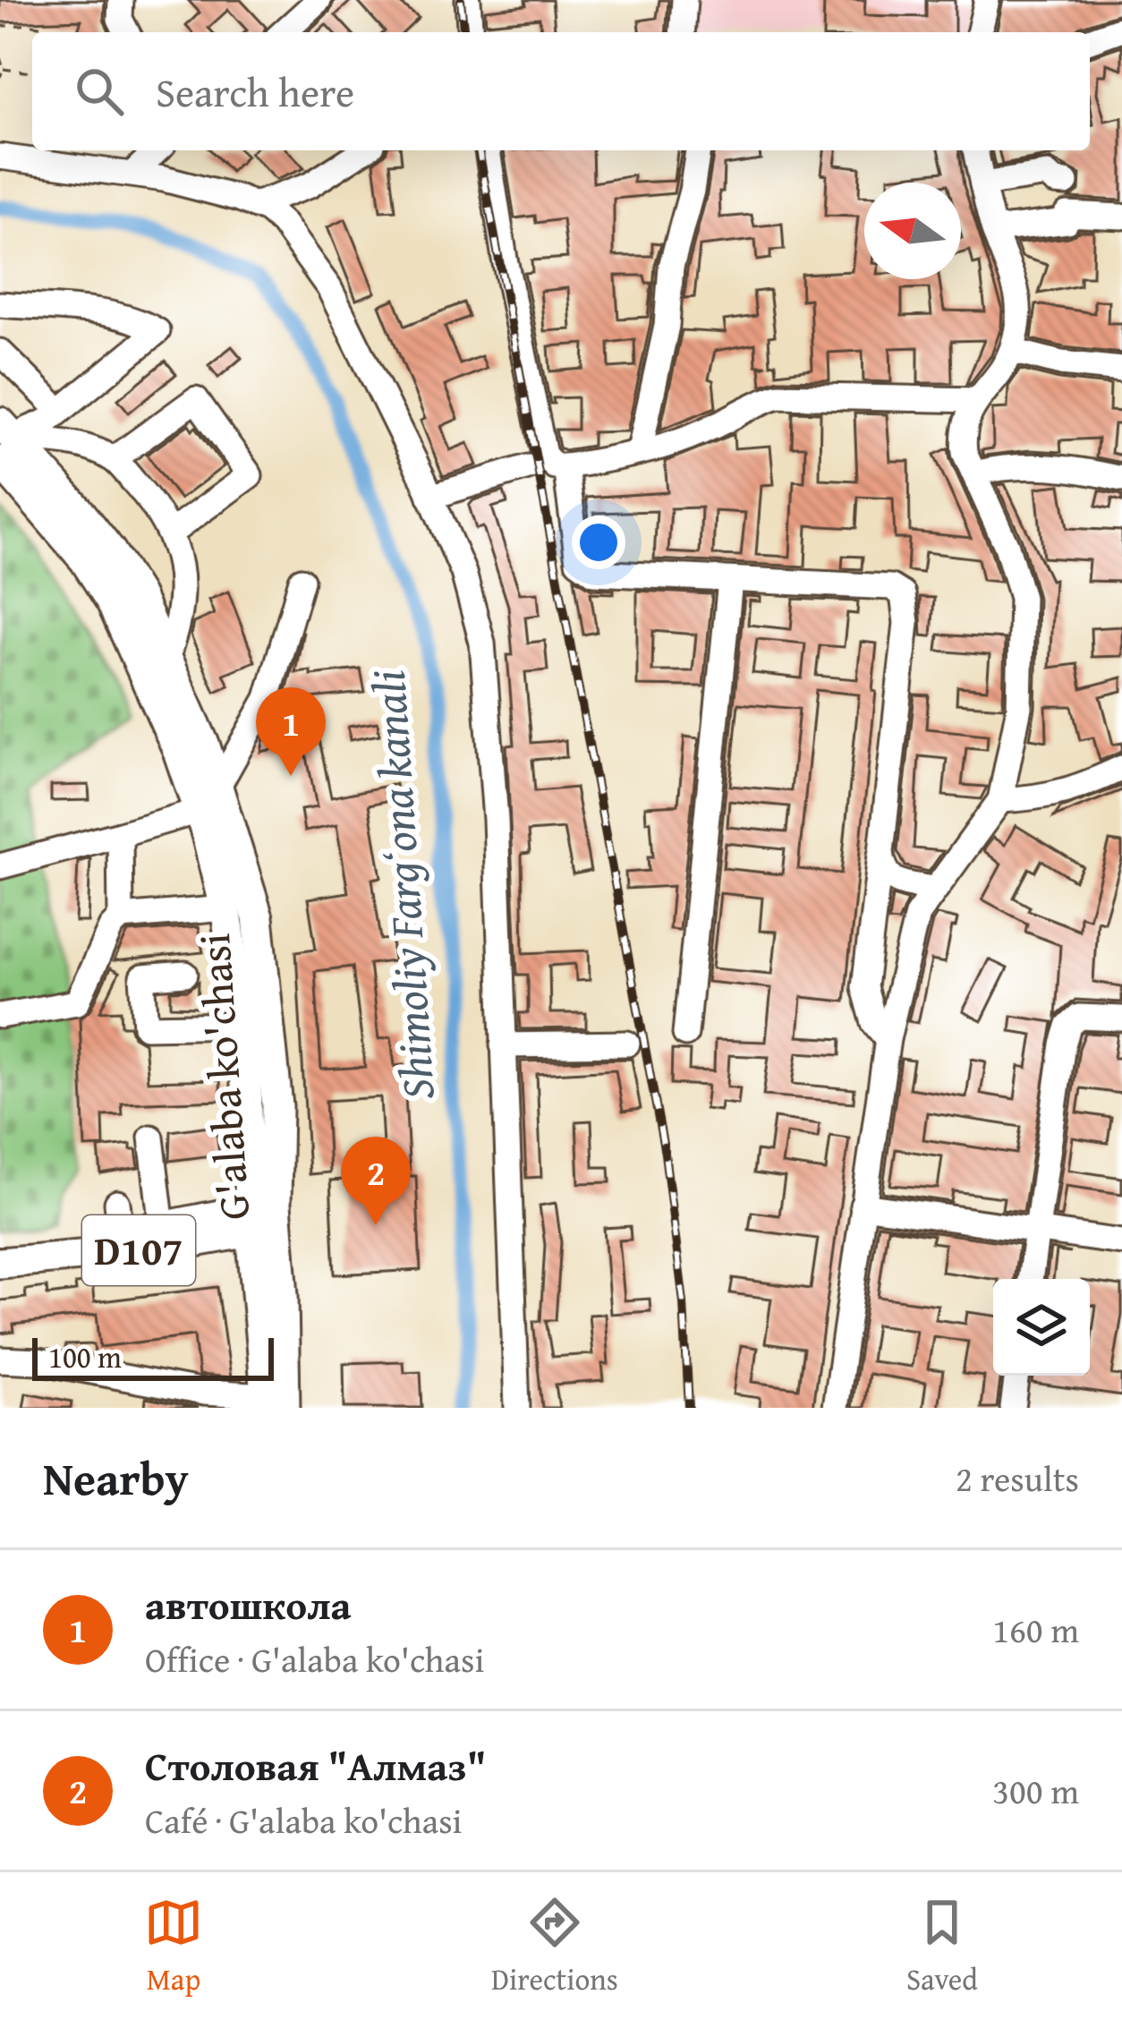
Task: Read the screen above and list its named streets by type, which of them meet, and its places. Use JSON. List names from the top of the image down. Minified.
{"streets":{"main road":["G'alaba ko'chasi","D107"]},"crossings":[["G'alaba ko'chasi","D107"]],"water":["Shimoliy Fargʻona kanali"],"scale_bar":"100 m","north":"left","page":{"search":"Search here","pins":["1","2"],"scale":"100 m","heading":["Nearby","2 results"],"list":[{"mark":"1","name":"автошкола","note":"Office · G'alaba ko'chasi","value":"160 m"},{"mark":"2","name":"Столовая \"Алмаз\"","note":"Café · G'alaba ko'chasi","value":"300 m"}],"nav":["Map","Directions","Saved"]}}
